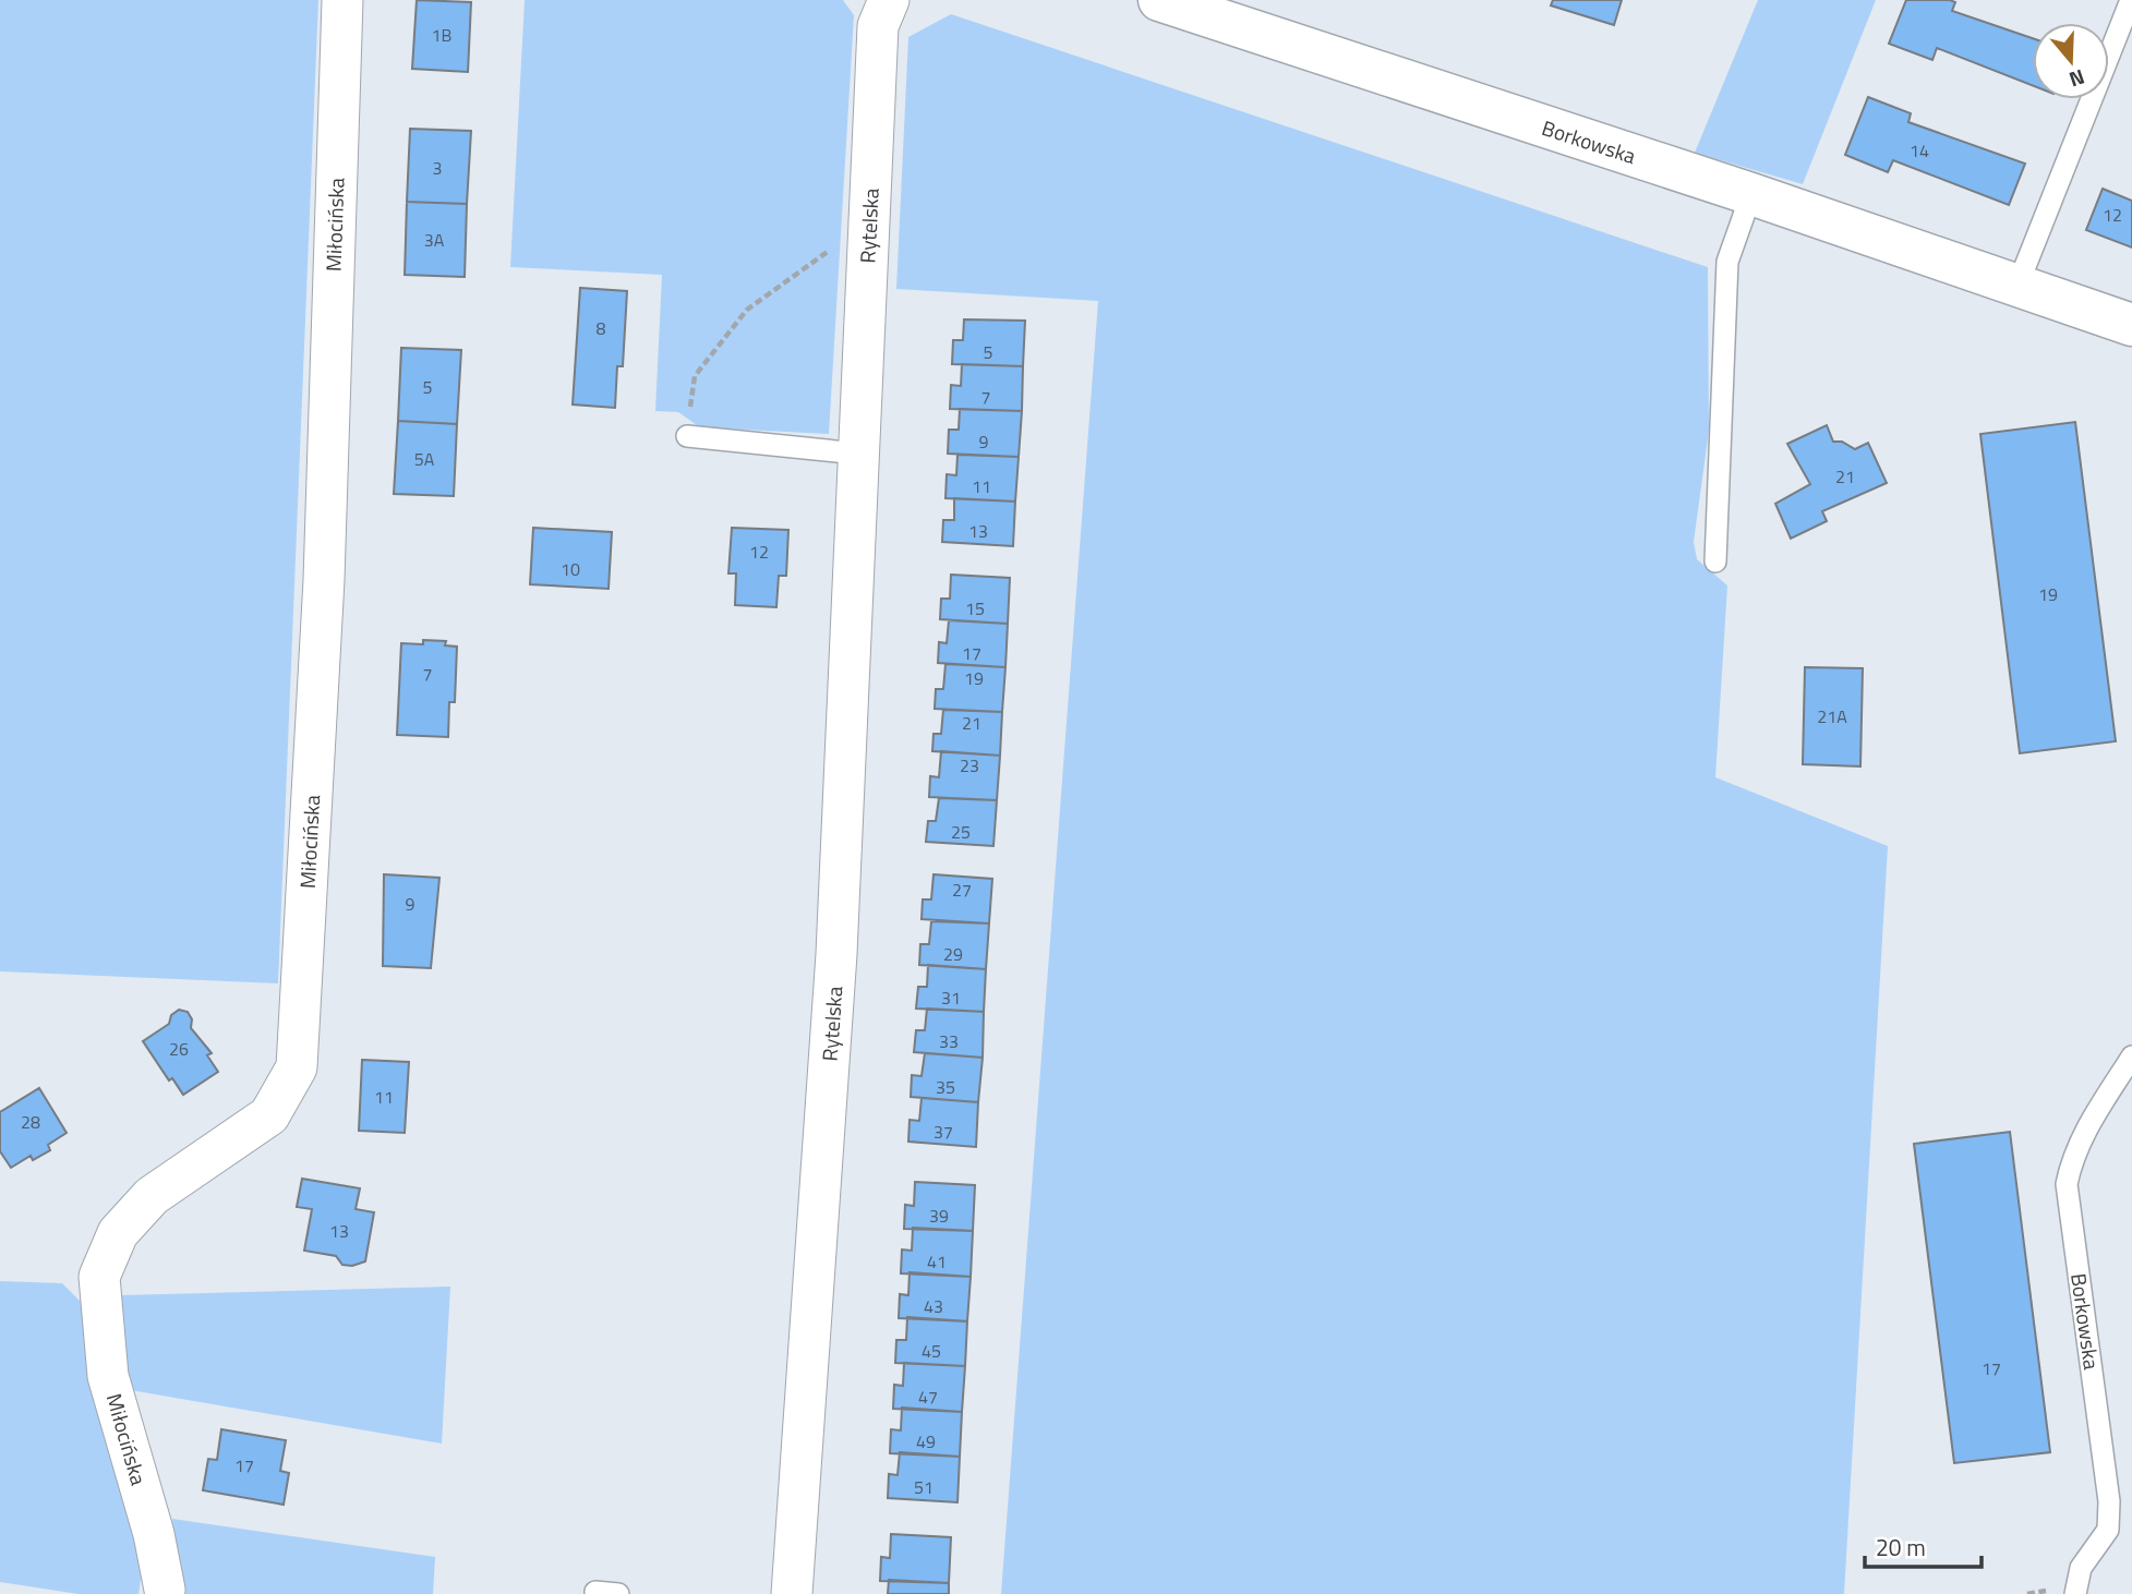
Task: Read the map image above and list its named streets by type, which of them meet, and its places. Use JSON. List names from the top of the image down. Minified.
{"streets":{"street":["Borkowska","Miłocińska","Rytelska"]},"house_numbers":["1B","14","3","12","3A","8","5","5","7","9","5A","21","11","13","12","10","19","15","17","7","19","21A","21","23","25","27","9","29","31","33","26","35","11","28","37","39","13","41","43","45","17","47","49","17","51"],"scale_bar":"20 m","north":"bottom"}
